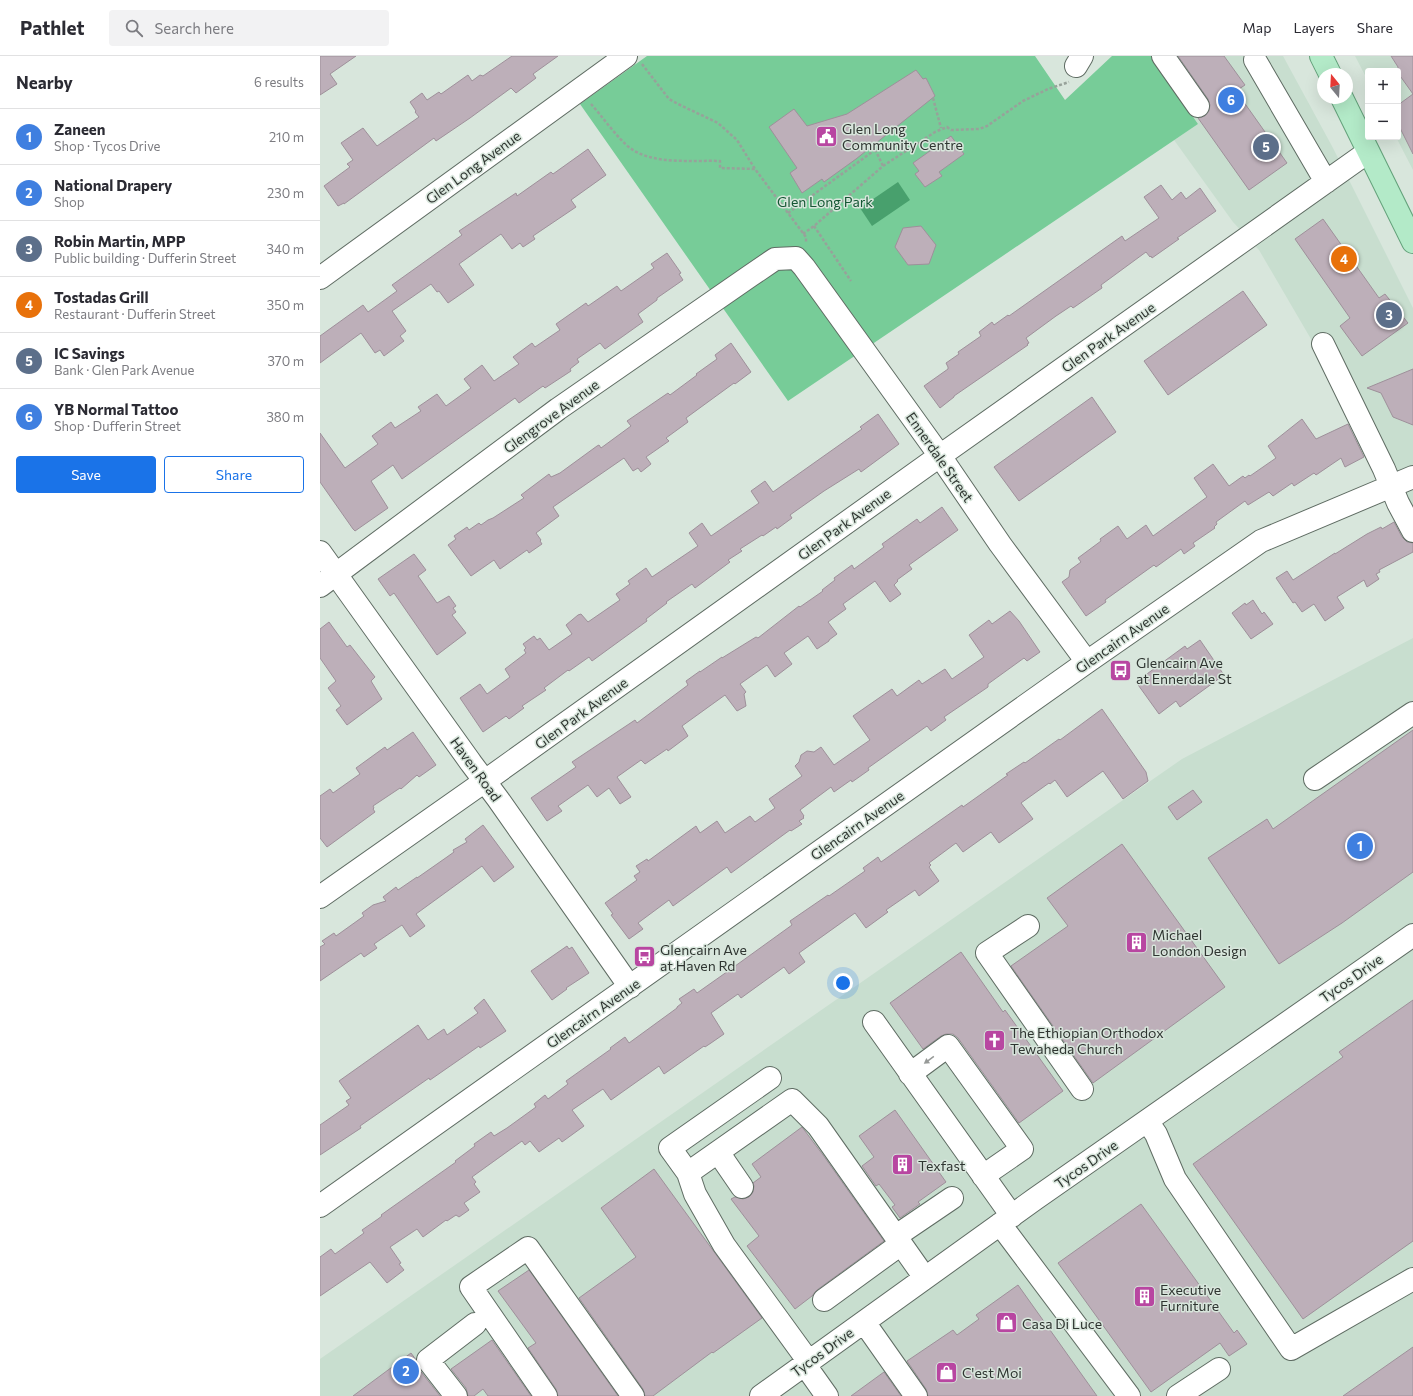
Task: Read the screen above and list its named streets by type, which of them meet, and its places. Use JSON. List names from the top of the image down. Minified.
{"streets":{"street":["Glen Long Avenue","Glen Park Avenue","Glengrove Avenue","Ennerdale Street","Glencairn Avenue","Haven Road","Tycos Drive"]},"crossings":[["Glen Park Avenue","Ennerdale Street"],["Glen Park Avenue","Haven Road"],["Glengrove Avenue","Ennerdale Street"],["Glengrove Avenue","Haven Road"],["Ennerdale Street","Glencairn Avenue"],["Glencairn Avenue","Haven Road"]],"parks":["Glen Long Park"],"places":{"public building":["Glen Long Community Centre"],"bus stop":["Glencairn Ave at Ennerdale St","Glencairn Ave at Haven Rd"],"building":["Michael London Design","Texfast","Executive Furniture"],"church":["The Ethiopian Orthodox Tewaheda Church"],"shop":["Casa Di Luce","C'est Moi"]},"north":"top","page":{"header":"Pathlet","search":"Search here","nav":["Map","Layers","Share"],"heading":["Nearby","6 results"],"map_buttons":["+","−"],"pins":["6","5","4","3","1","2"],"list":[{"mark":"1","name":"Zaneen","note":"Shop · Tycos Drive","value":"210 m"},{"mark":"2","name":"National Drapery","note":"Shop","value":"230 m"},{"mark":"3","name":"Robin Martin, MPP","note":"Public building · Dufferin Street","value":"340 m"},{"mark":"4","name":"Tostadas Grill","note":"Restaurant · Dufferin Street","value":"350 m"},{"mark":"5","name":"IC Savings","note":"Bank · Glen Park Avenue","value":"370 m"},{"mark":"6","name":"YB Normal Tattoo","note":"Shop · Dufferin Street","value":"380 m"}],"buttons":["Save","Share"]}}
